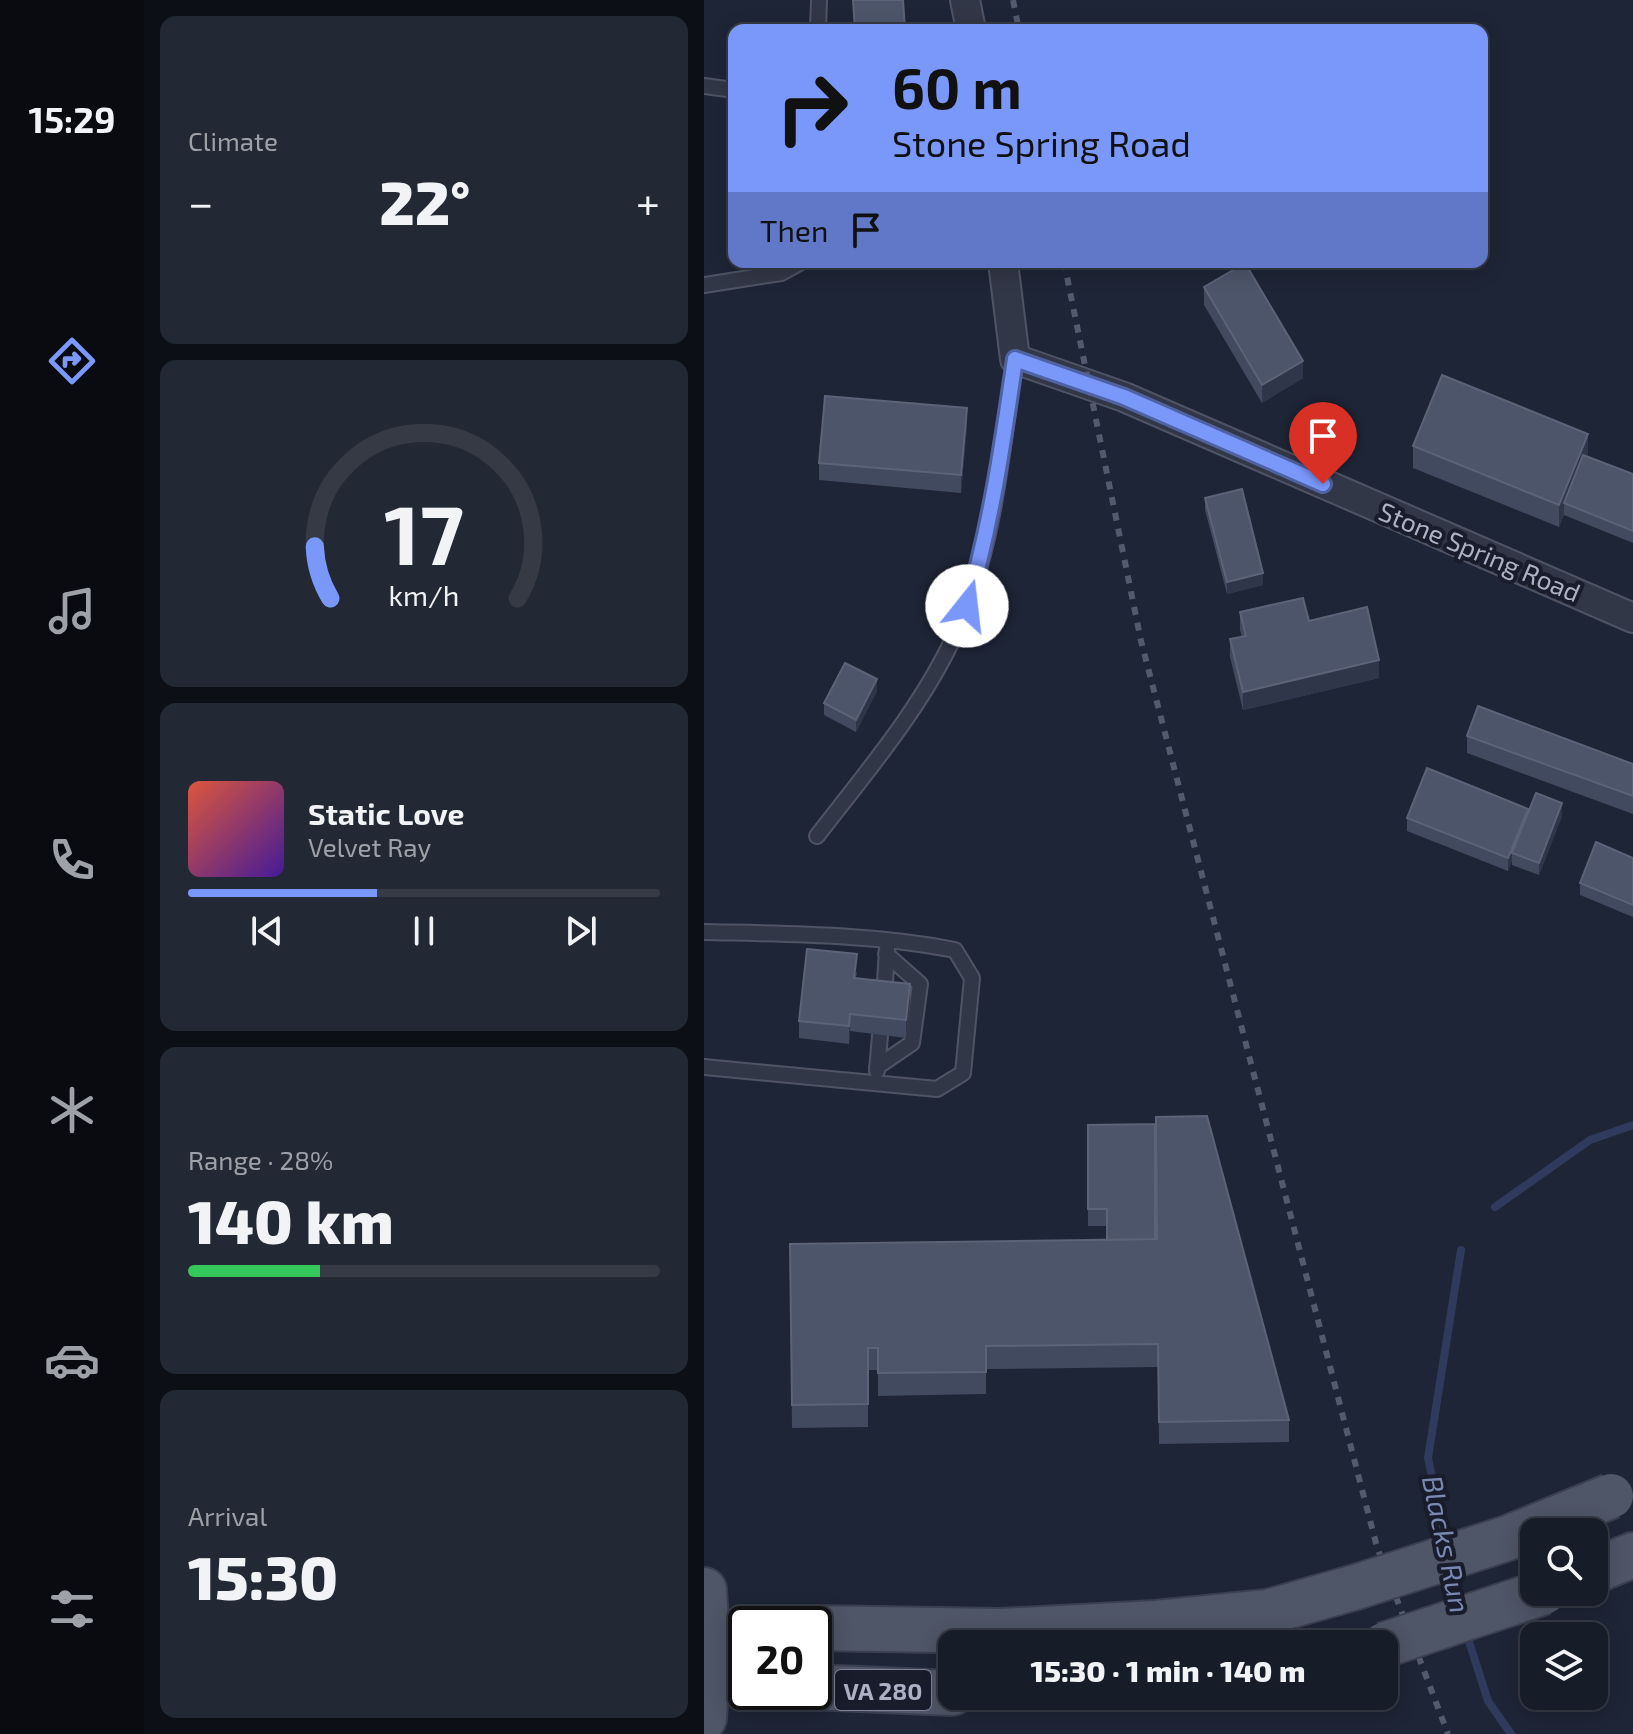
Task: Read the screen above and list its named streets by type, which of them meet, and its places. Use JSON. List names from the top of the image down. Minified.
{"streets":{"main road":["VA 280"],"street":["Stone Spring Road"]},"water":["Blacks Run"],"page":{"tabs":"15:29","tile":["Climate",["Range · 28%","140 km"],["Arrival","15:30"]],"turn":["60 m","Stone Spring Road"],"heat":["−","22°","+"],"then":"Then","song":["Static Love","Velvet Ray"],"limit":"20","trip":"15:30 · 1 min · 140 m","gauge":["17","km/h"]}}
